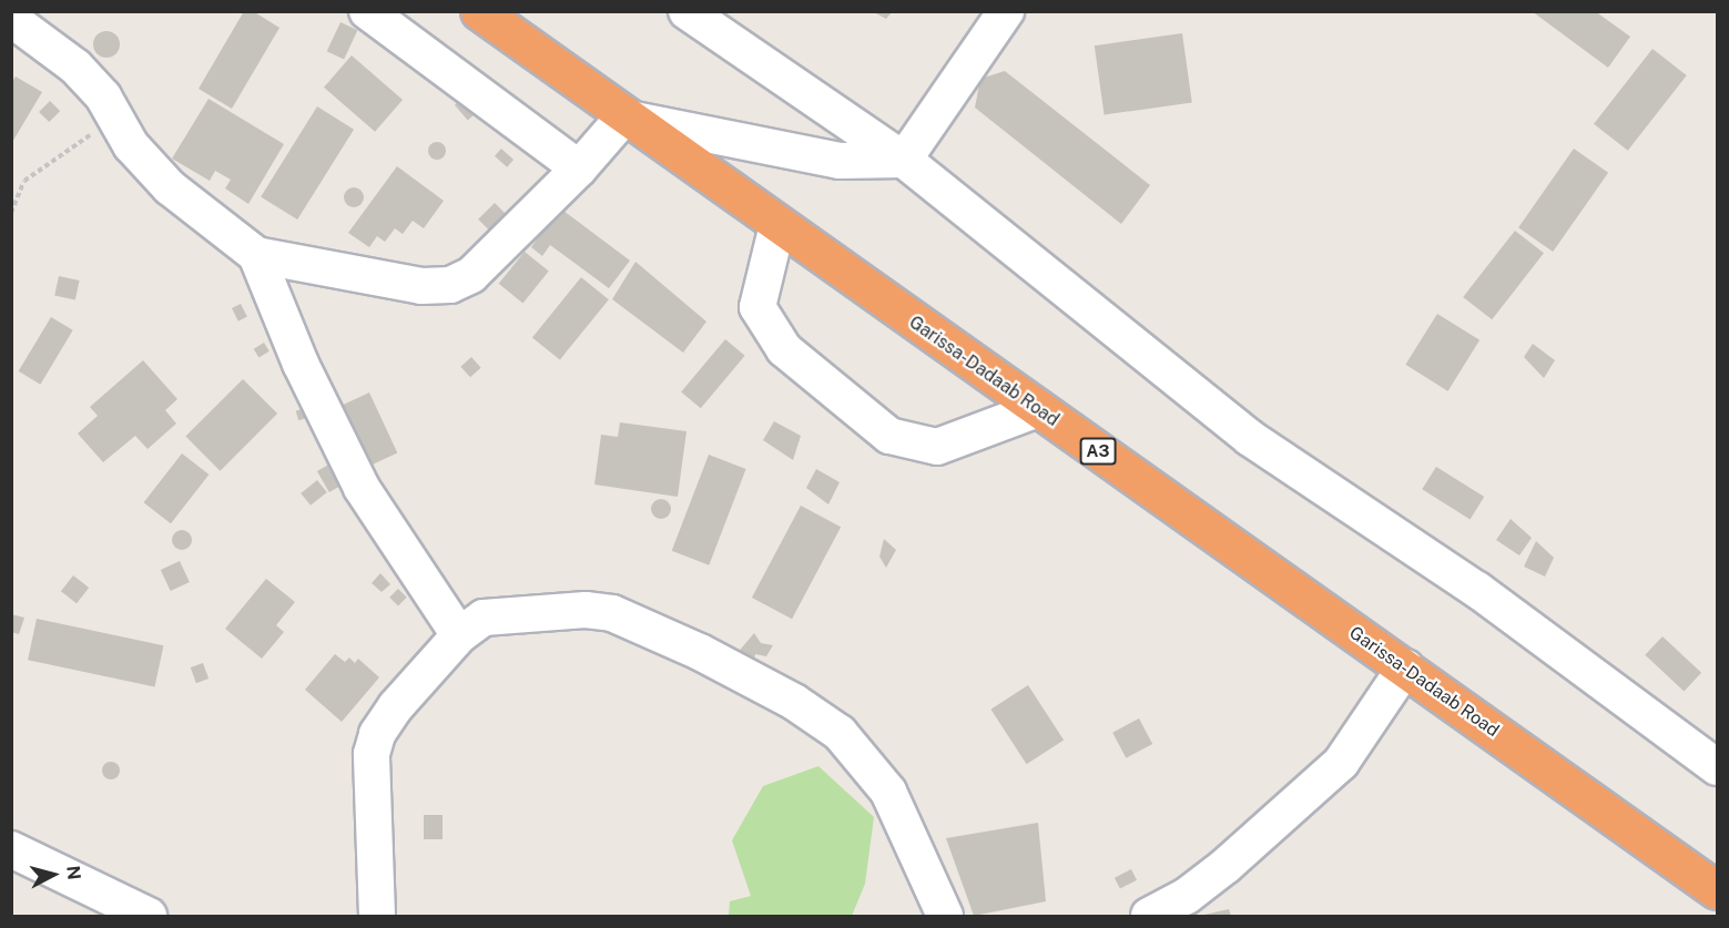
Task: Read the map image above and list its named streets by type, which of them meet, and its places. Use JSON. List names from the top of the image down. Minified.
{"streets":{"highway":["Garissa-Dadaab Road","A3"]},"north":"right"}
